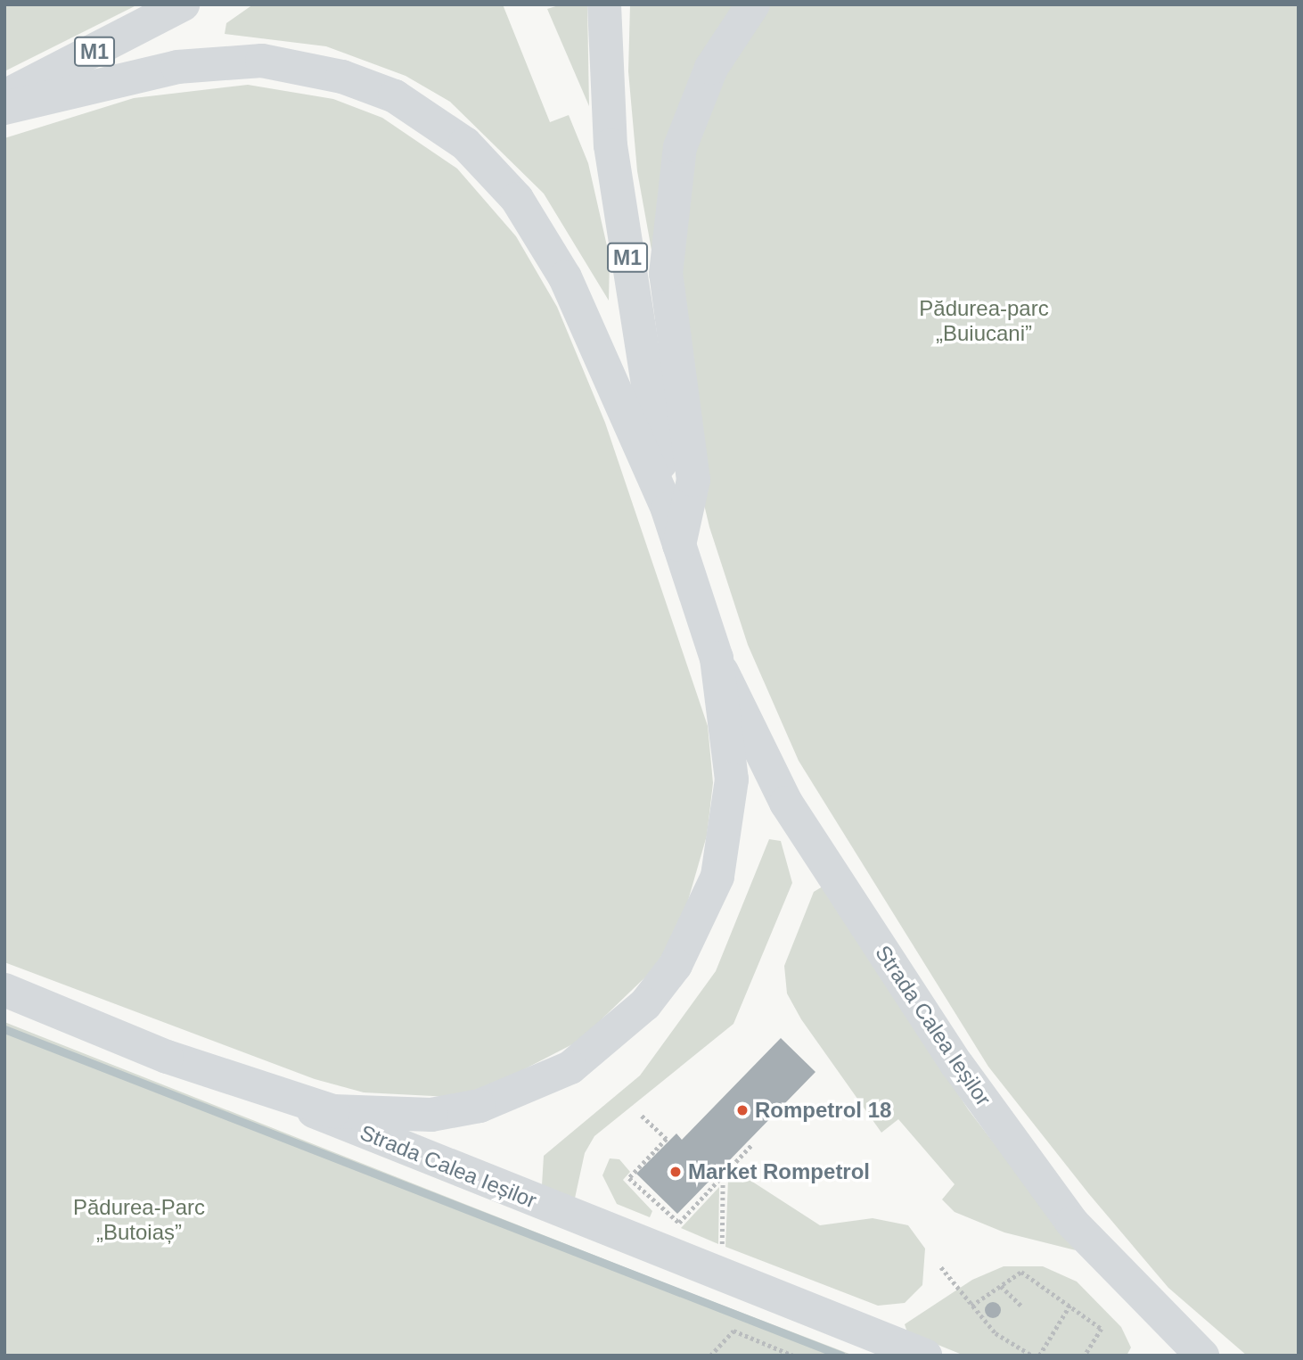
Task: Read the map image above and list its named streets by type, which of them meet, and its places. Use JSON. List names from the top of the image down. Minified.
{"streets":{"main road":["M1","Strada Calea Ieșilor"]},"parks":["Pădurea-parc „Buiucani”","Pădurea-Parc „Butoiaș”"],"places":["Rompetrol 18","Market Rompetrol"]}
